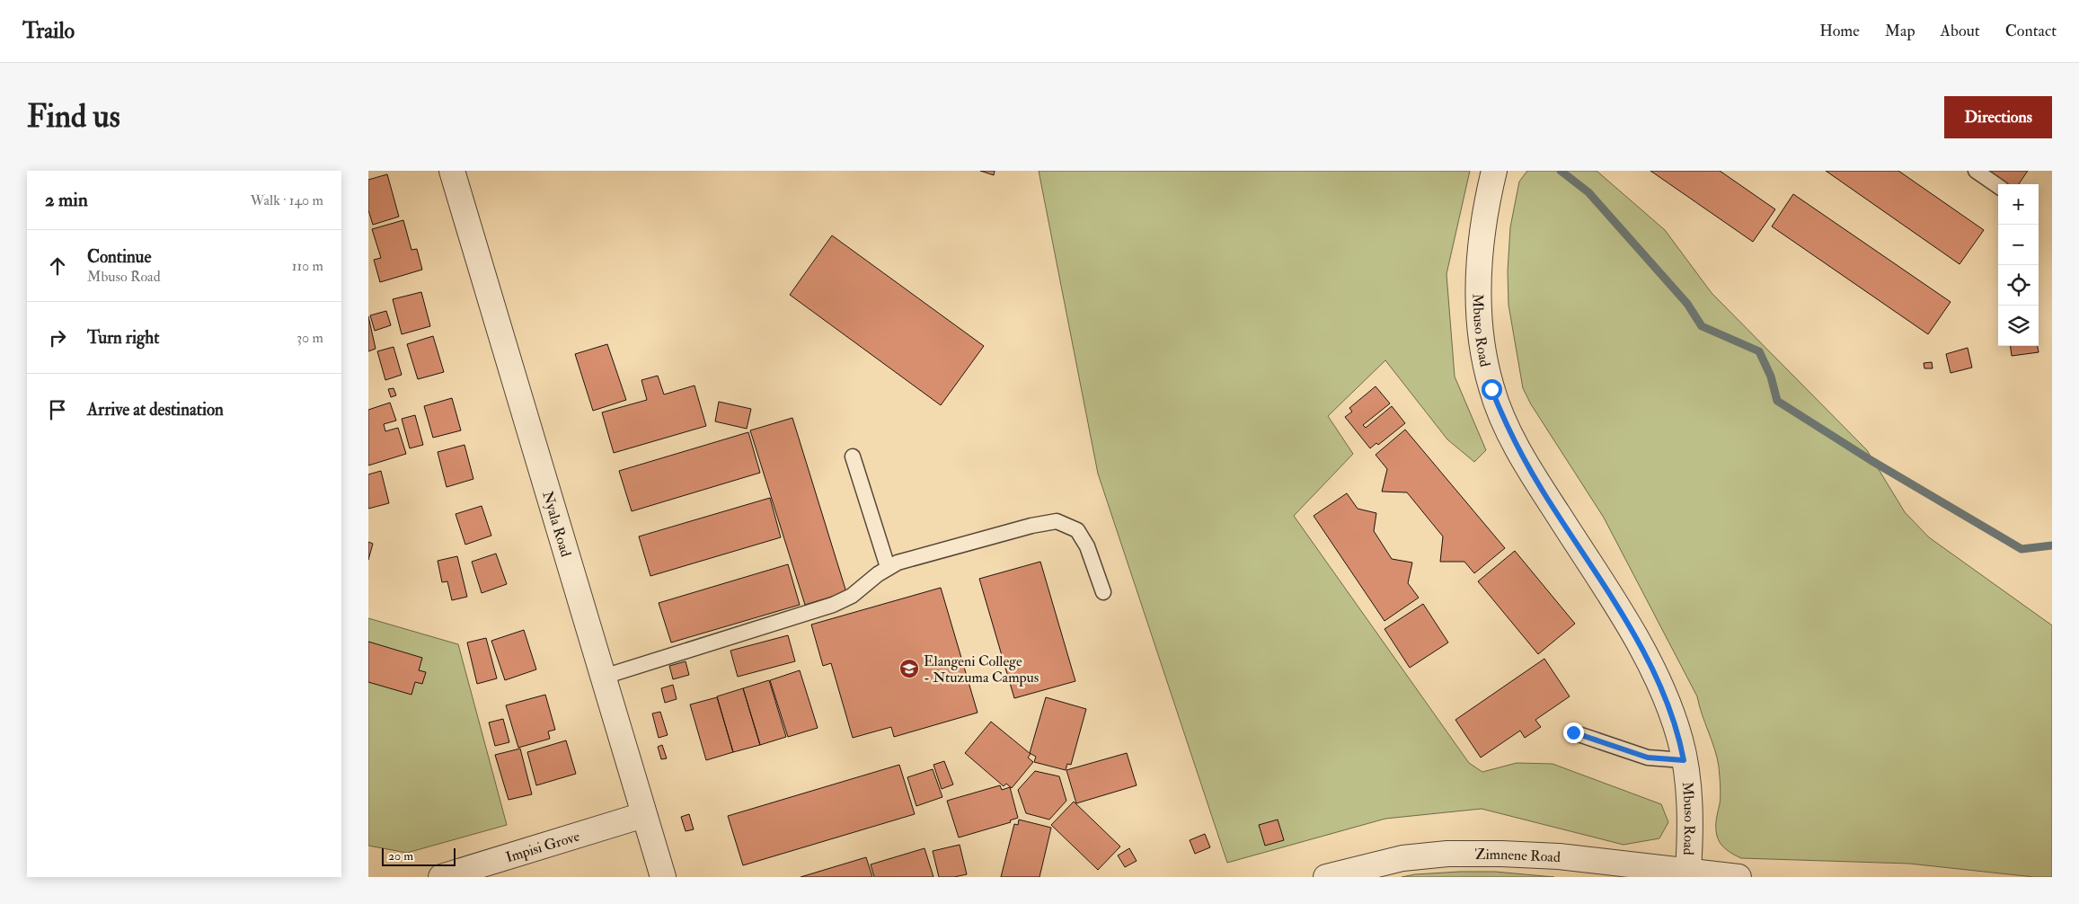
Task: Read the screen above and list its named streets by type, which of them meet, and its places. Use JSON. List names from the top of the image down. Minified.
{"streets":{"street":["Mbuso Road","Nyala Road","Impisi Grove","Zimnene Road"]},"crossings":[["Mbuso Road","Zimnene Road"],["Nyala Road","Impisi Grove"]],"places":{"school or university":["Elangeni College - Ntuzuma Campus"]},"scale_bar":"20 m","page":{"header":"Trailo","nav":["Home","Map","About","Contact"],"buttons":"Directions","title":"Find us","heading":["2 min","Walk · 140 m"],"map_buttons":["+","−"],"list":[["Continue","Mbuso Road","110 m"],["Turn right","30 m"],"Arrive at destination"],"scale":"20 m"}}
